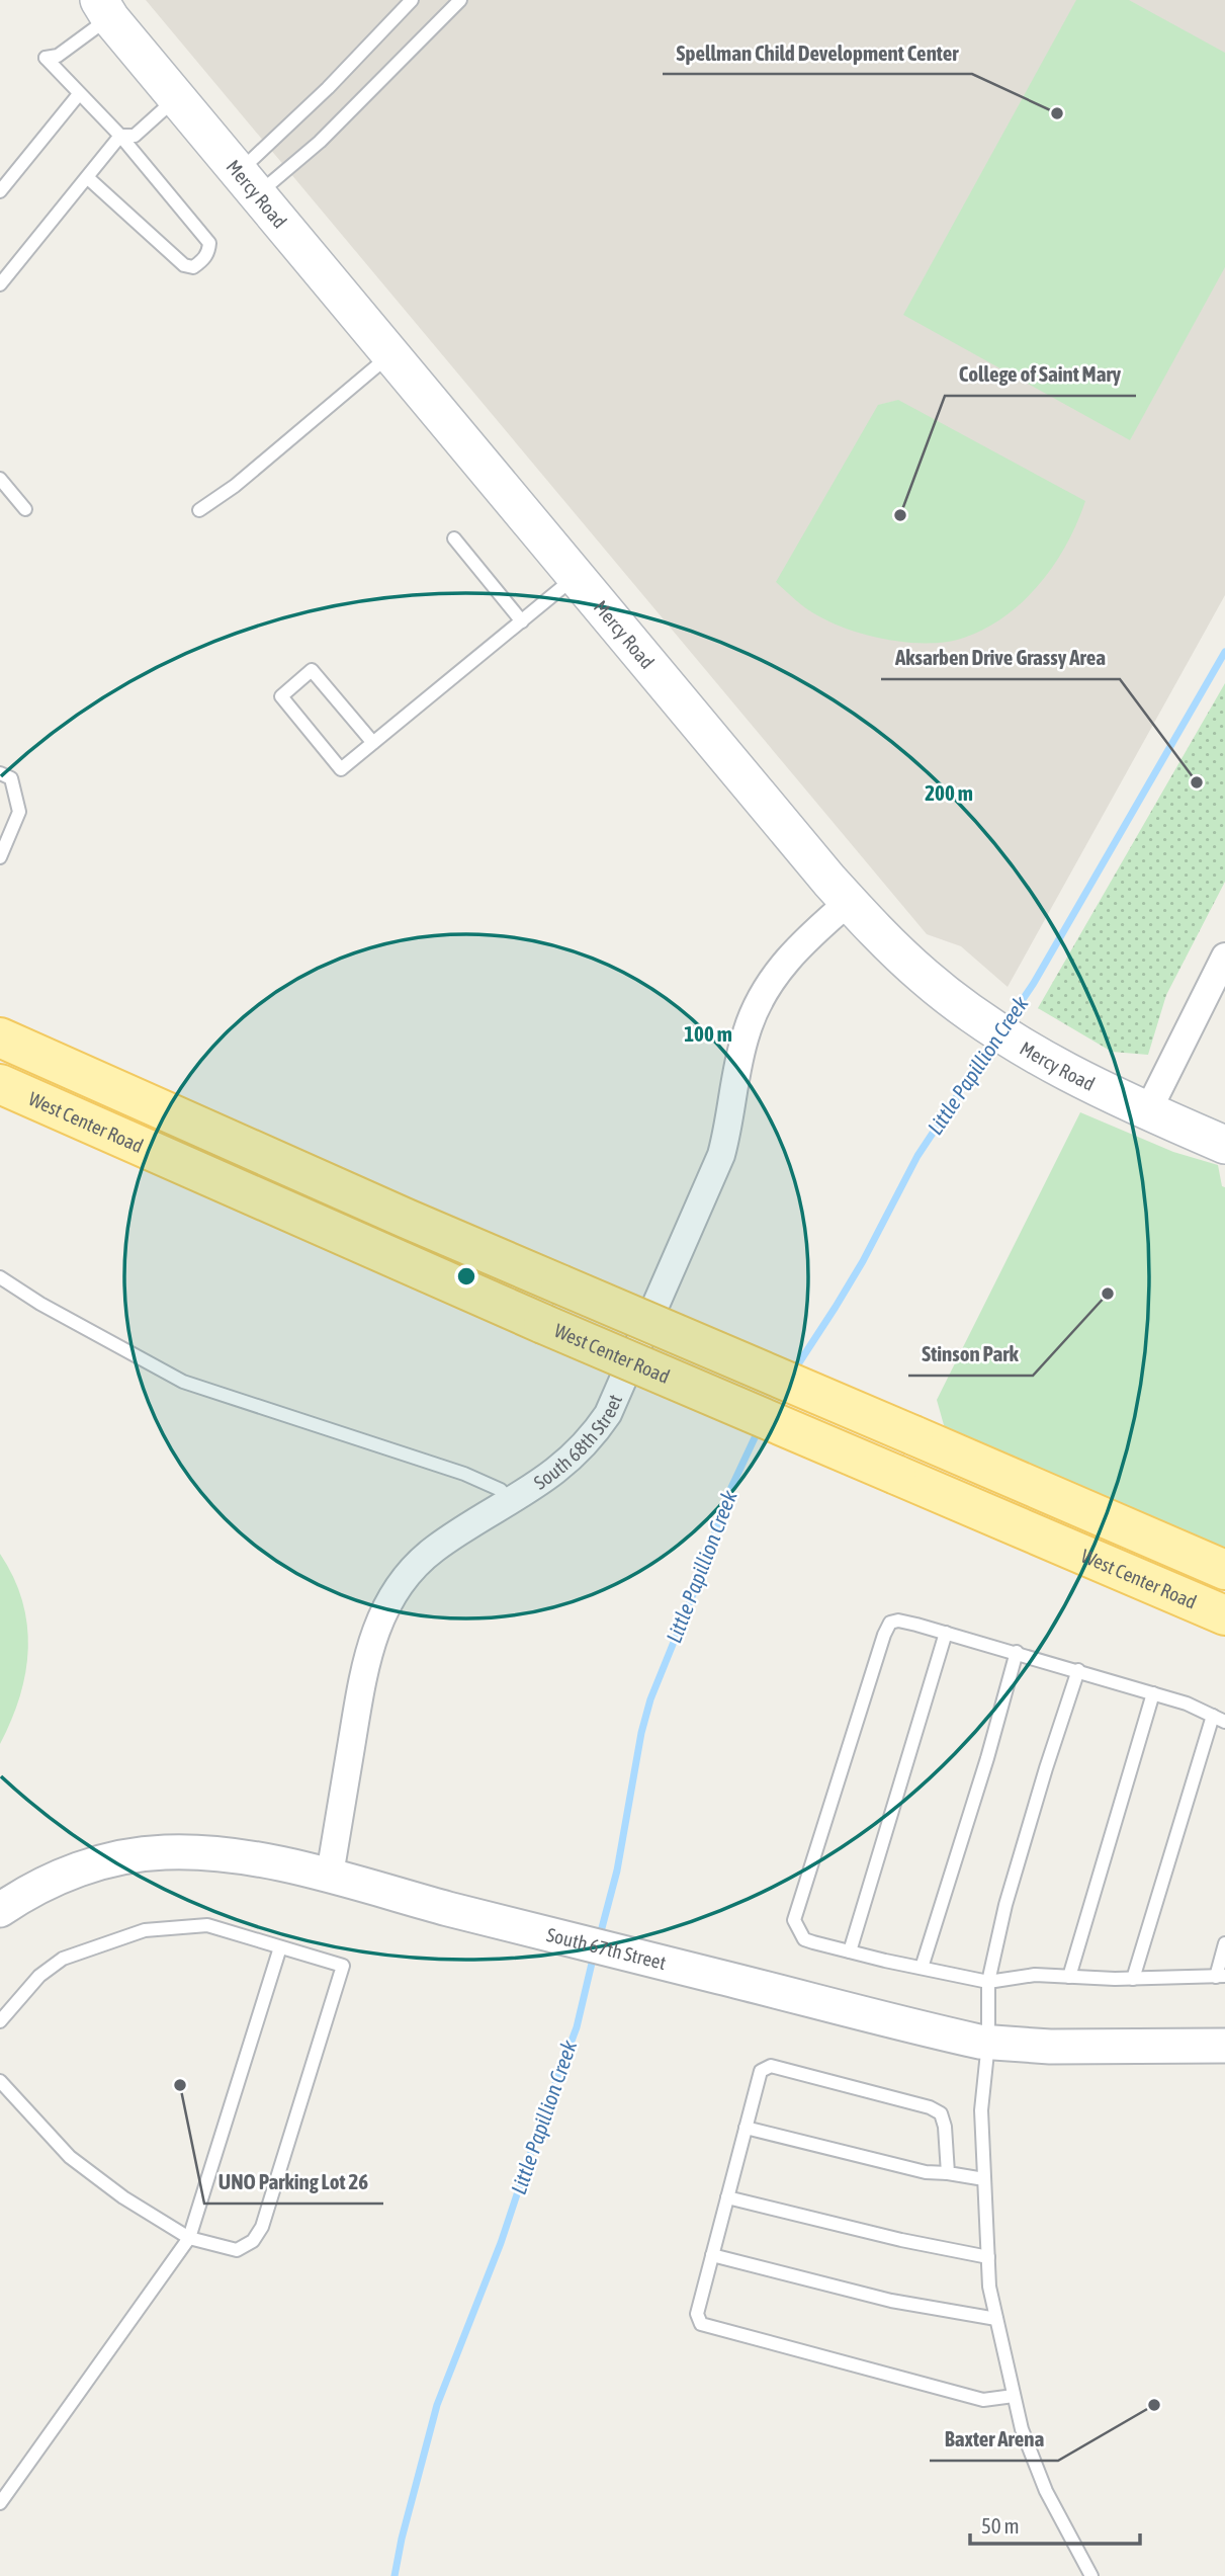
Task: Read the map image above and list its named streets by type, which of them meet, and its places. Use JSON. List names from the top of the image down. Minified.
{"streets":{"main road":["Mercy Road","West Center Road"],"street":["South 68th Street","South 67th Street"]},"crossings":[["Mercy Road","South 68th Street"],["South 68th Street","South 67th Street"]],"water":["Little Papillion Creek"],"places":["Spellman Child Development Center","College of Saint Mary","Aksarben Drive Grassy Area","Stinson Park","UNO Parking Lot 26","Baxter Arena"],"scale_bar":"50 m","rings":["200 m","100 m"]}
